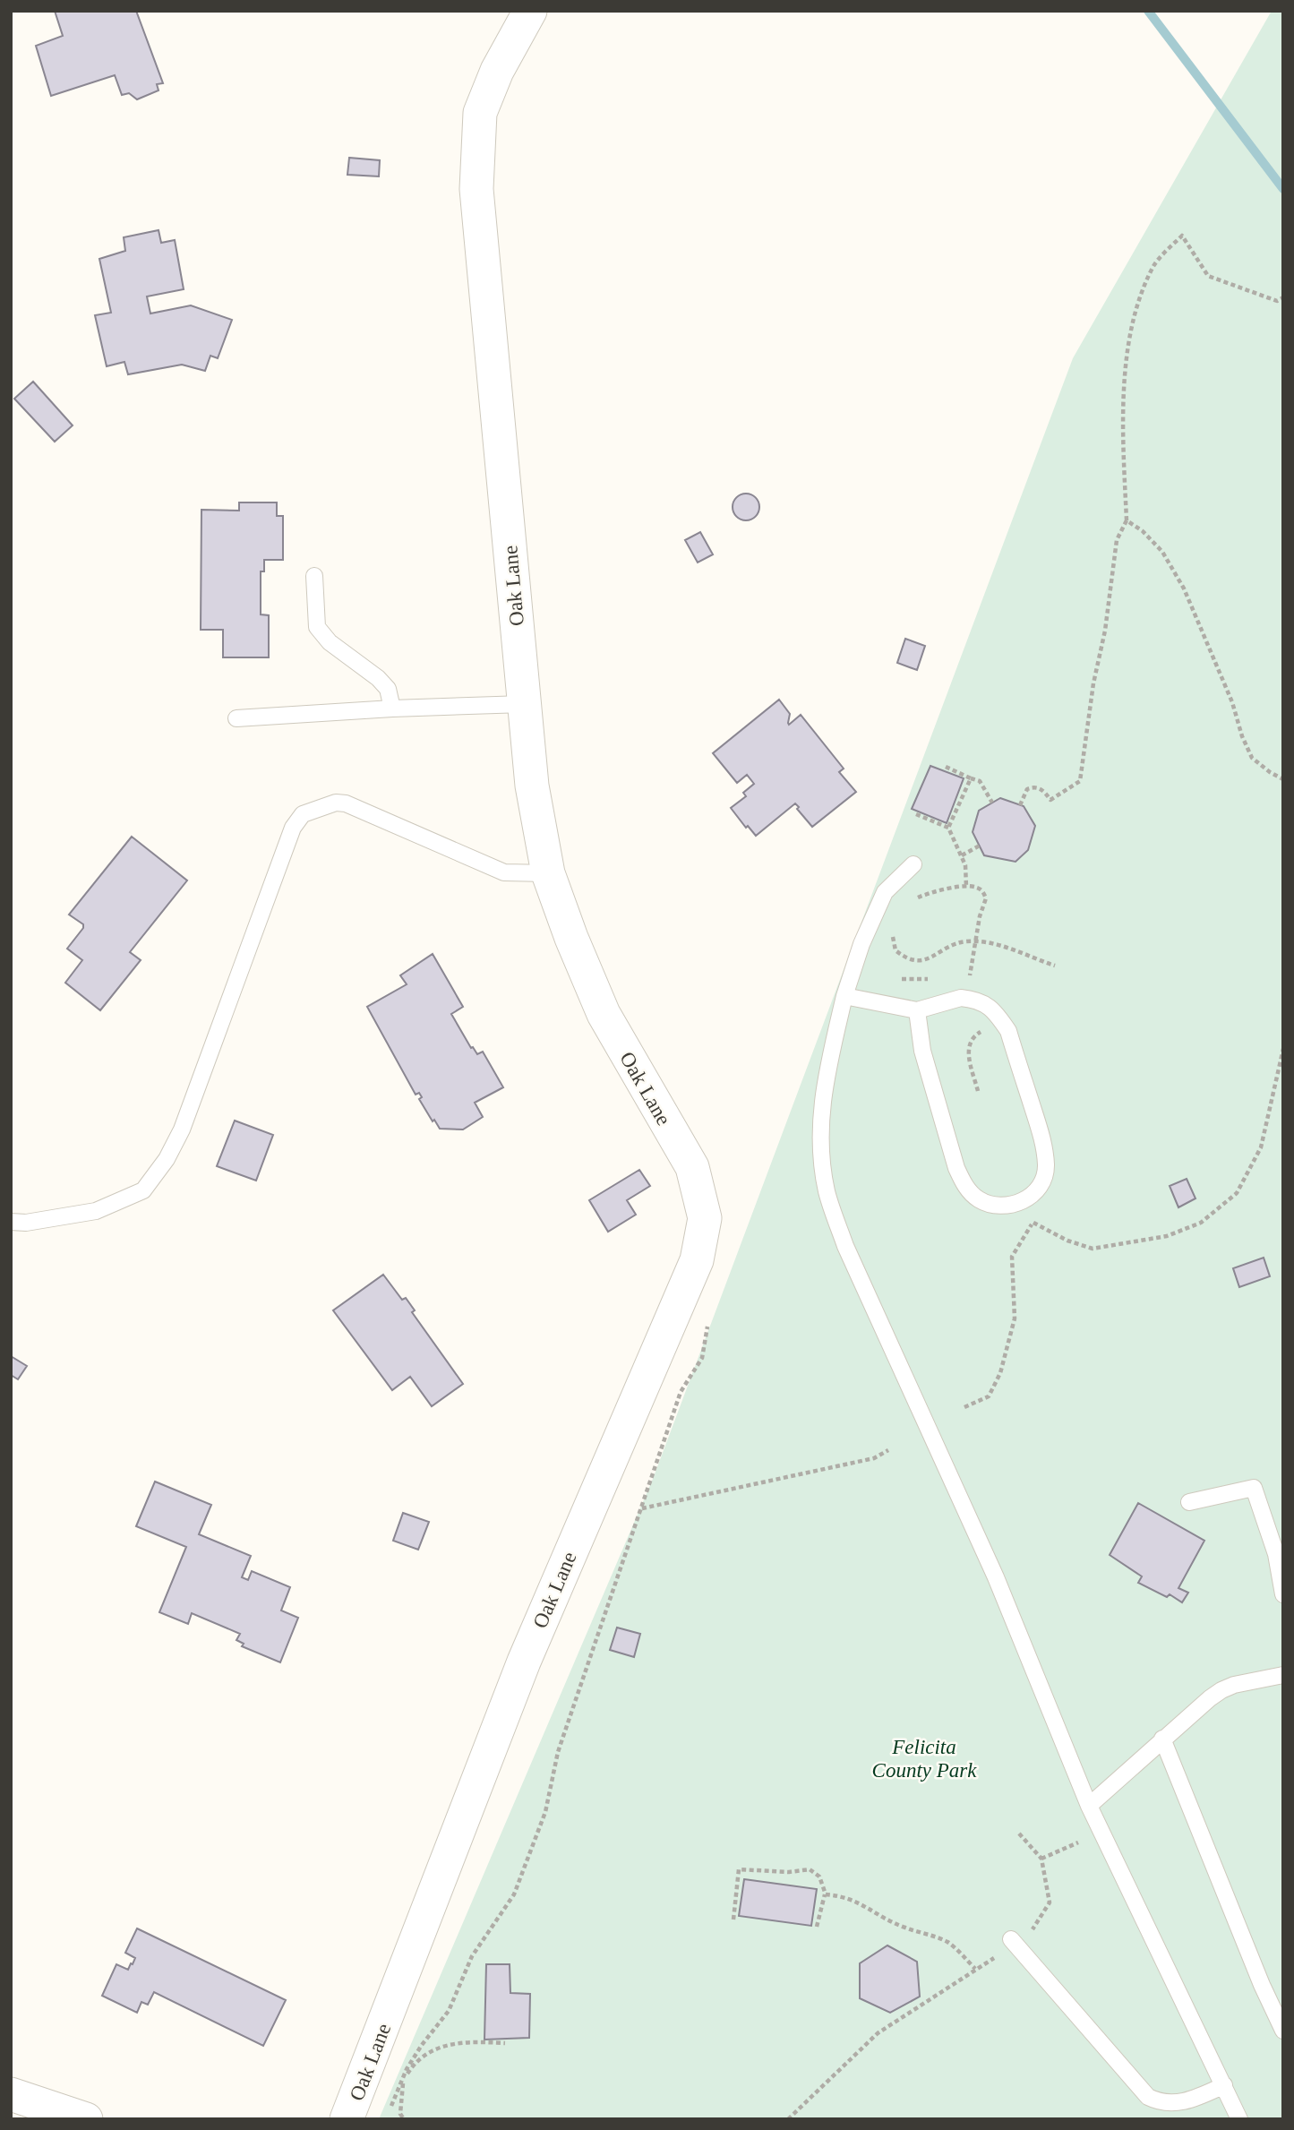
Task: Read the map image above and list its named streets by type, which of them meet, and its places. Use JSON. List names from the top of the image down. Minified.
{"streets":{"street":["Oak Lane"]},"parks":["Felicita County Park"]}
